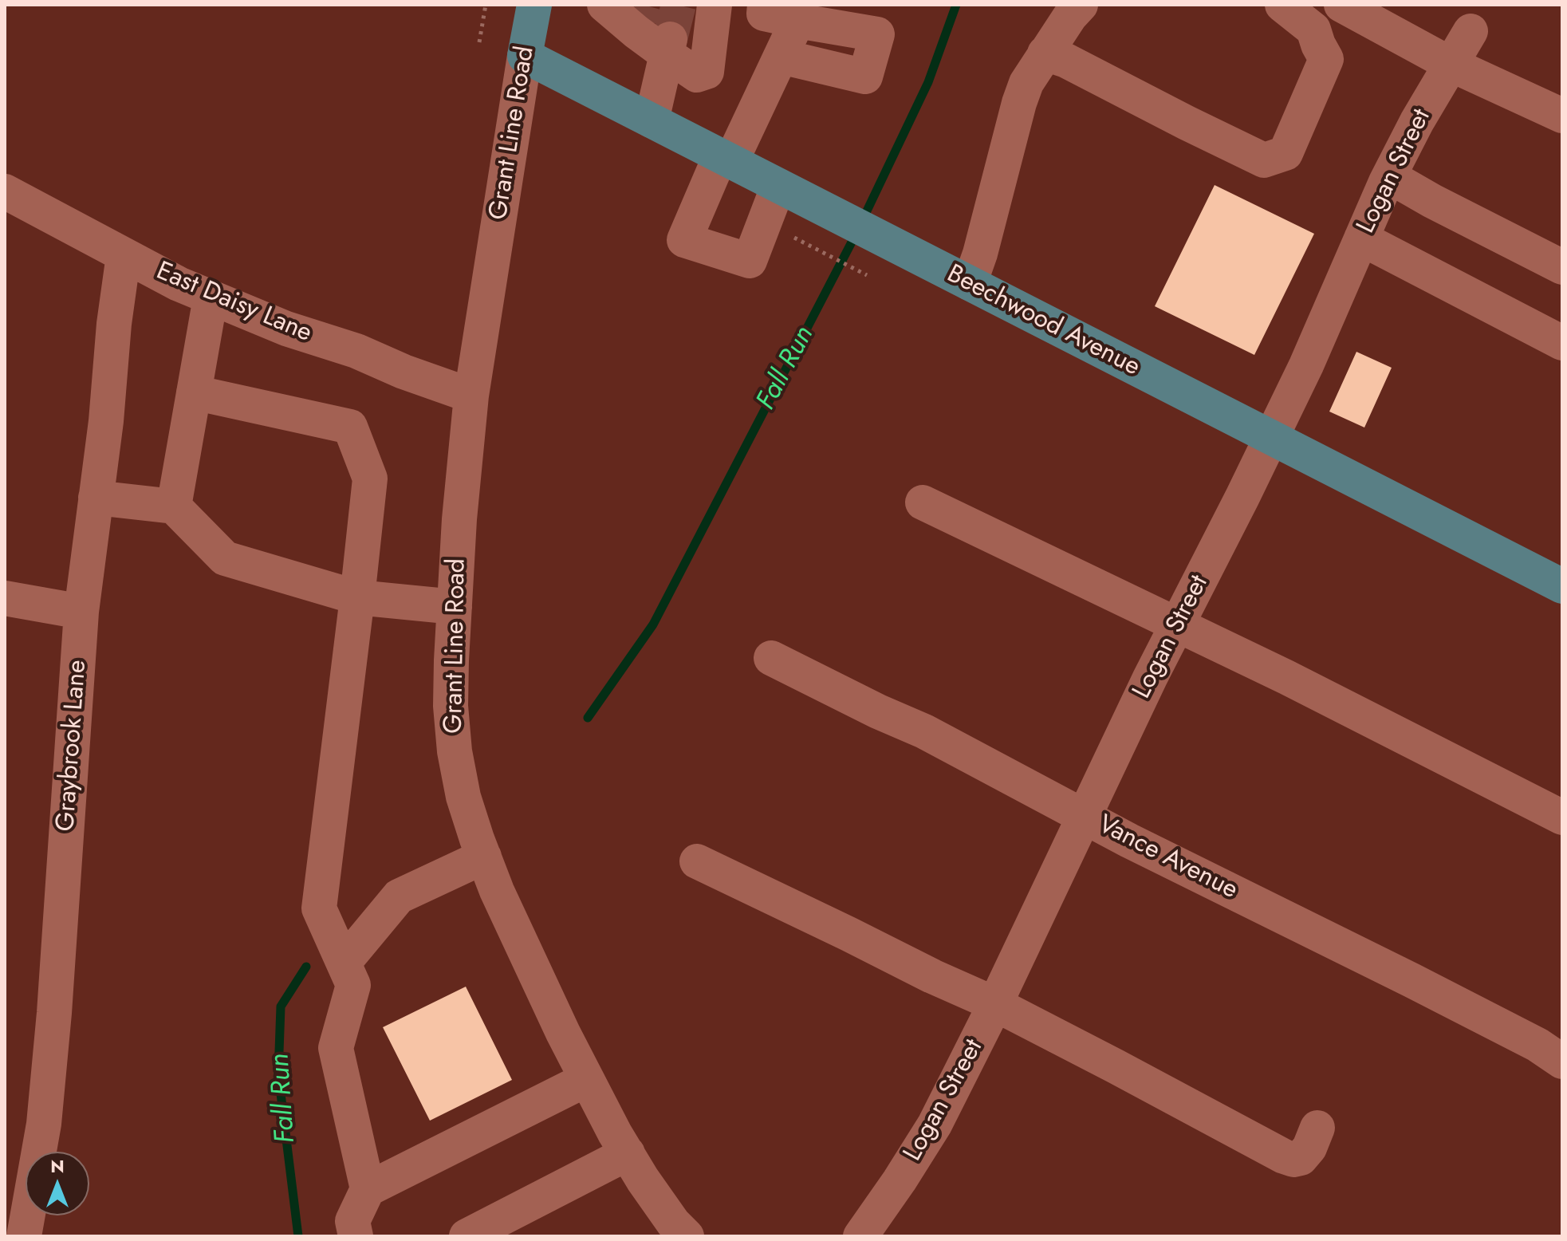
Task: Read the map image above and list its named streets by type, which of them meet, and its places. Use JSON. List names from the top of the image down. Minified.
{"streets":{"main road":["Grant Line Road","Beechwood Avenue"],"street":["Logan Street","East Daisy Lane","Graybrook Lane","Vance Avenue"]},"crossings":[["Grant Line Road","East Daisy Lane"],["Grant Line Road","Beechwood Avenue"],["Logan Street","Beechwood Avenue"],["Logan Street","Vance Avenue"],["East Daisy Lane","Graybrook Lane"]],"water":["Fall Run"],"north":"top"}
